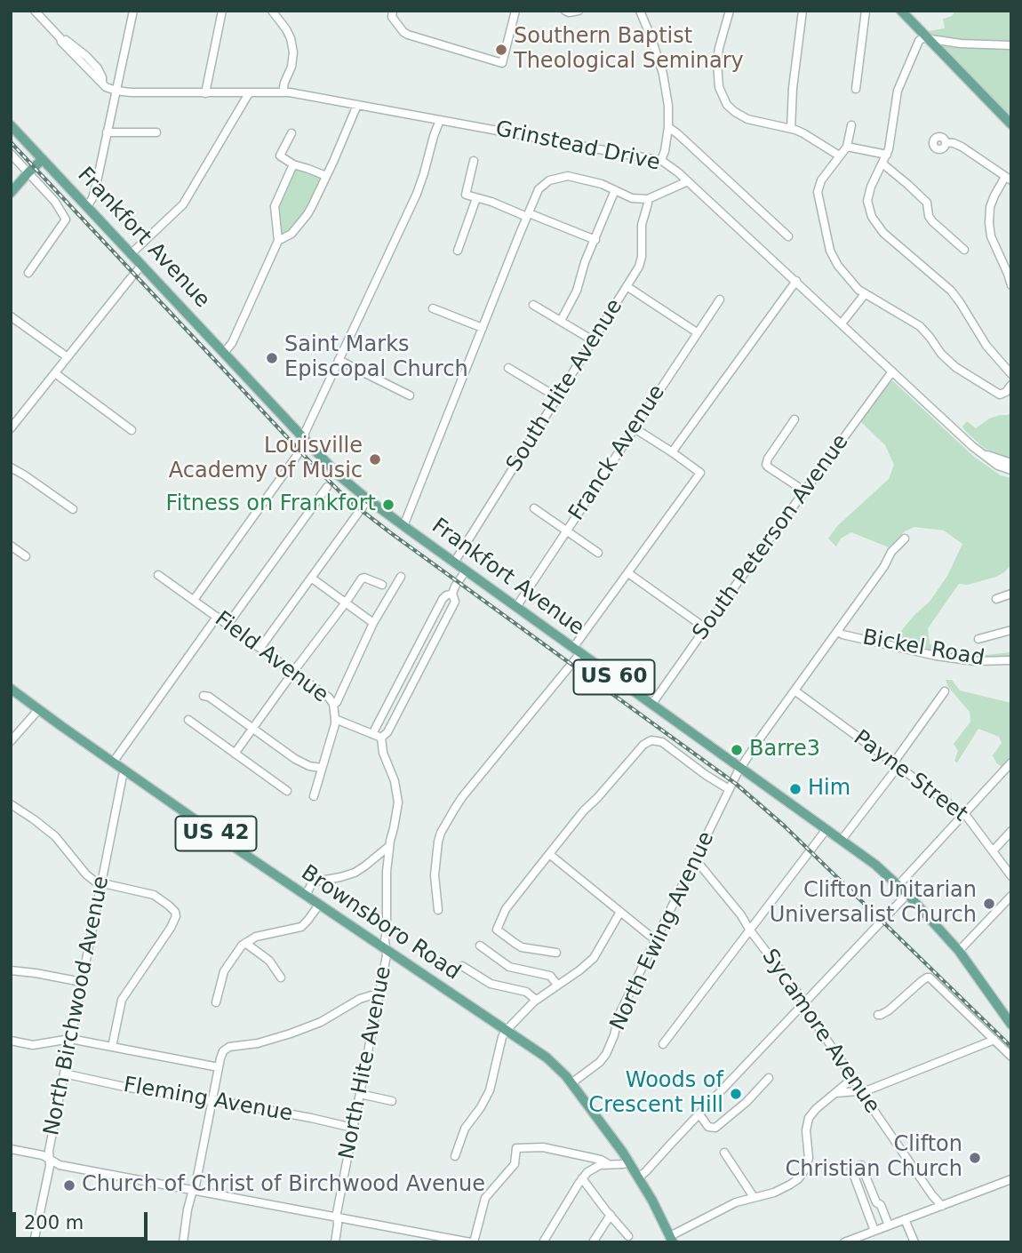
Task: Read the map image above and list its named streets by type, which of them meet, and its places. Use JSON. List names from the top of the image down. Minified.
{"streets":{"main road":["Frankfort Avenue","US 60","US 42","Brownsboro Road"],"street":["Grinstead Drive","South Hite Avenue","Franck Avenue","South Peterson Avenue","Bickel Road","Field Avenue","Payne Street","North Ewing Avenue","North Birchwood Avenue","Sycamore Avenue","North Hite Avenue","Fleming Avenue"]},"crossings":[["Grinstead Drive","South Peterson Avenue"],["Frankfort Avenue","South Hite Avenue"],["Frankfort Avenue","Franck Avenue"],["Frankfort Avenue","South Peterson Avenue"],["Frankfort Avenue","North Ewing Avenue"],["Bickel Road","North Ewing Avenue"],["Field Avenue","North Hite Avenue"],["Payne Street","North Ewing Avenue"],["Brownsboro Road","North Ewing Avenue"],["Brownsboro Road","North Birchwood Avenue"],["Brownsboro Road","North Hite Avenue"],["North Ewing Avenue","Sycamore Avenue"],["North Birchwood Avenue","Fleming Avenue"],["North Hite Avenue","Fleming Avenue"]],"places":["Southern Baptist Theological Seminary","Saint Marks Episcopal Church","Louisville Academy of Music","Fitness on Frankfort","Barre3","Him","Clifton Unitarian Universalist Church","Woods of Crescent Hill","Clifton Christian Church","Church of Christ of Birchwood Avenue"],"scale_bar":"200 m"}
